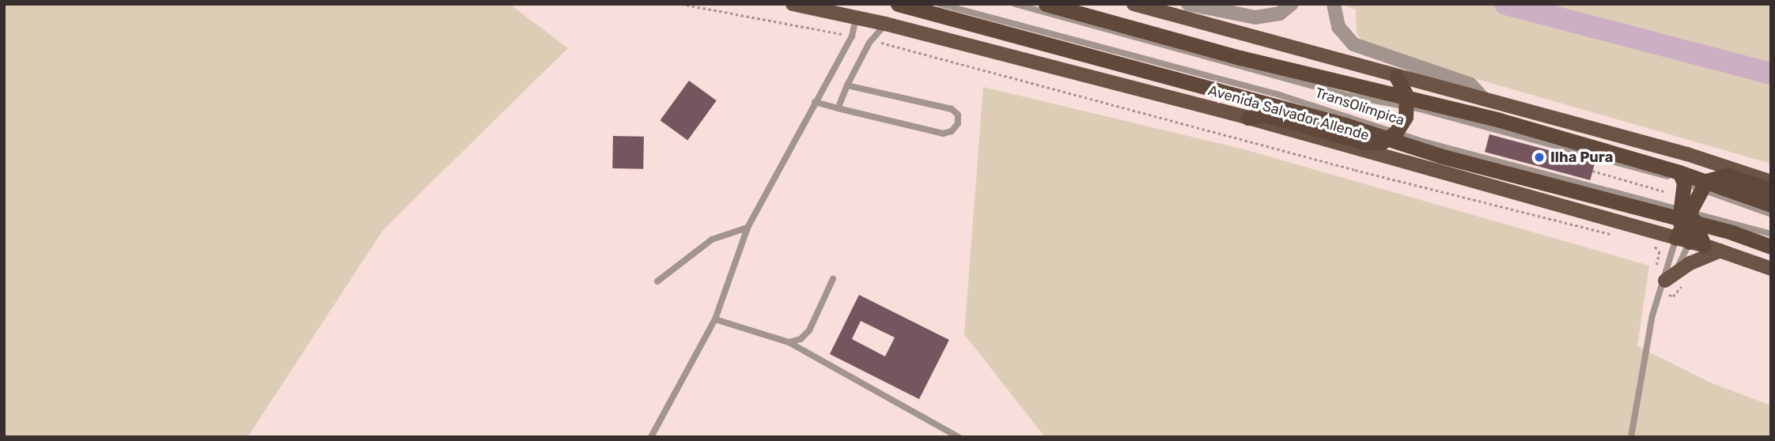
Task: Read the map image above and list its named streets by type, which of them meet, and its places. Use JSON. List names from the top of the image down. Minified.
{"streets":{"highway":["Avenida Salvador Allende"],"lane":["TransOlímpica"]},"crossings":[["TransOlímpica","Avenida Salvador Allende"]],"places":["Ilha Pura"]}
